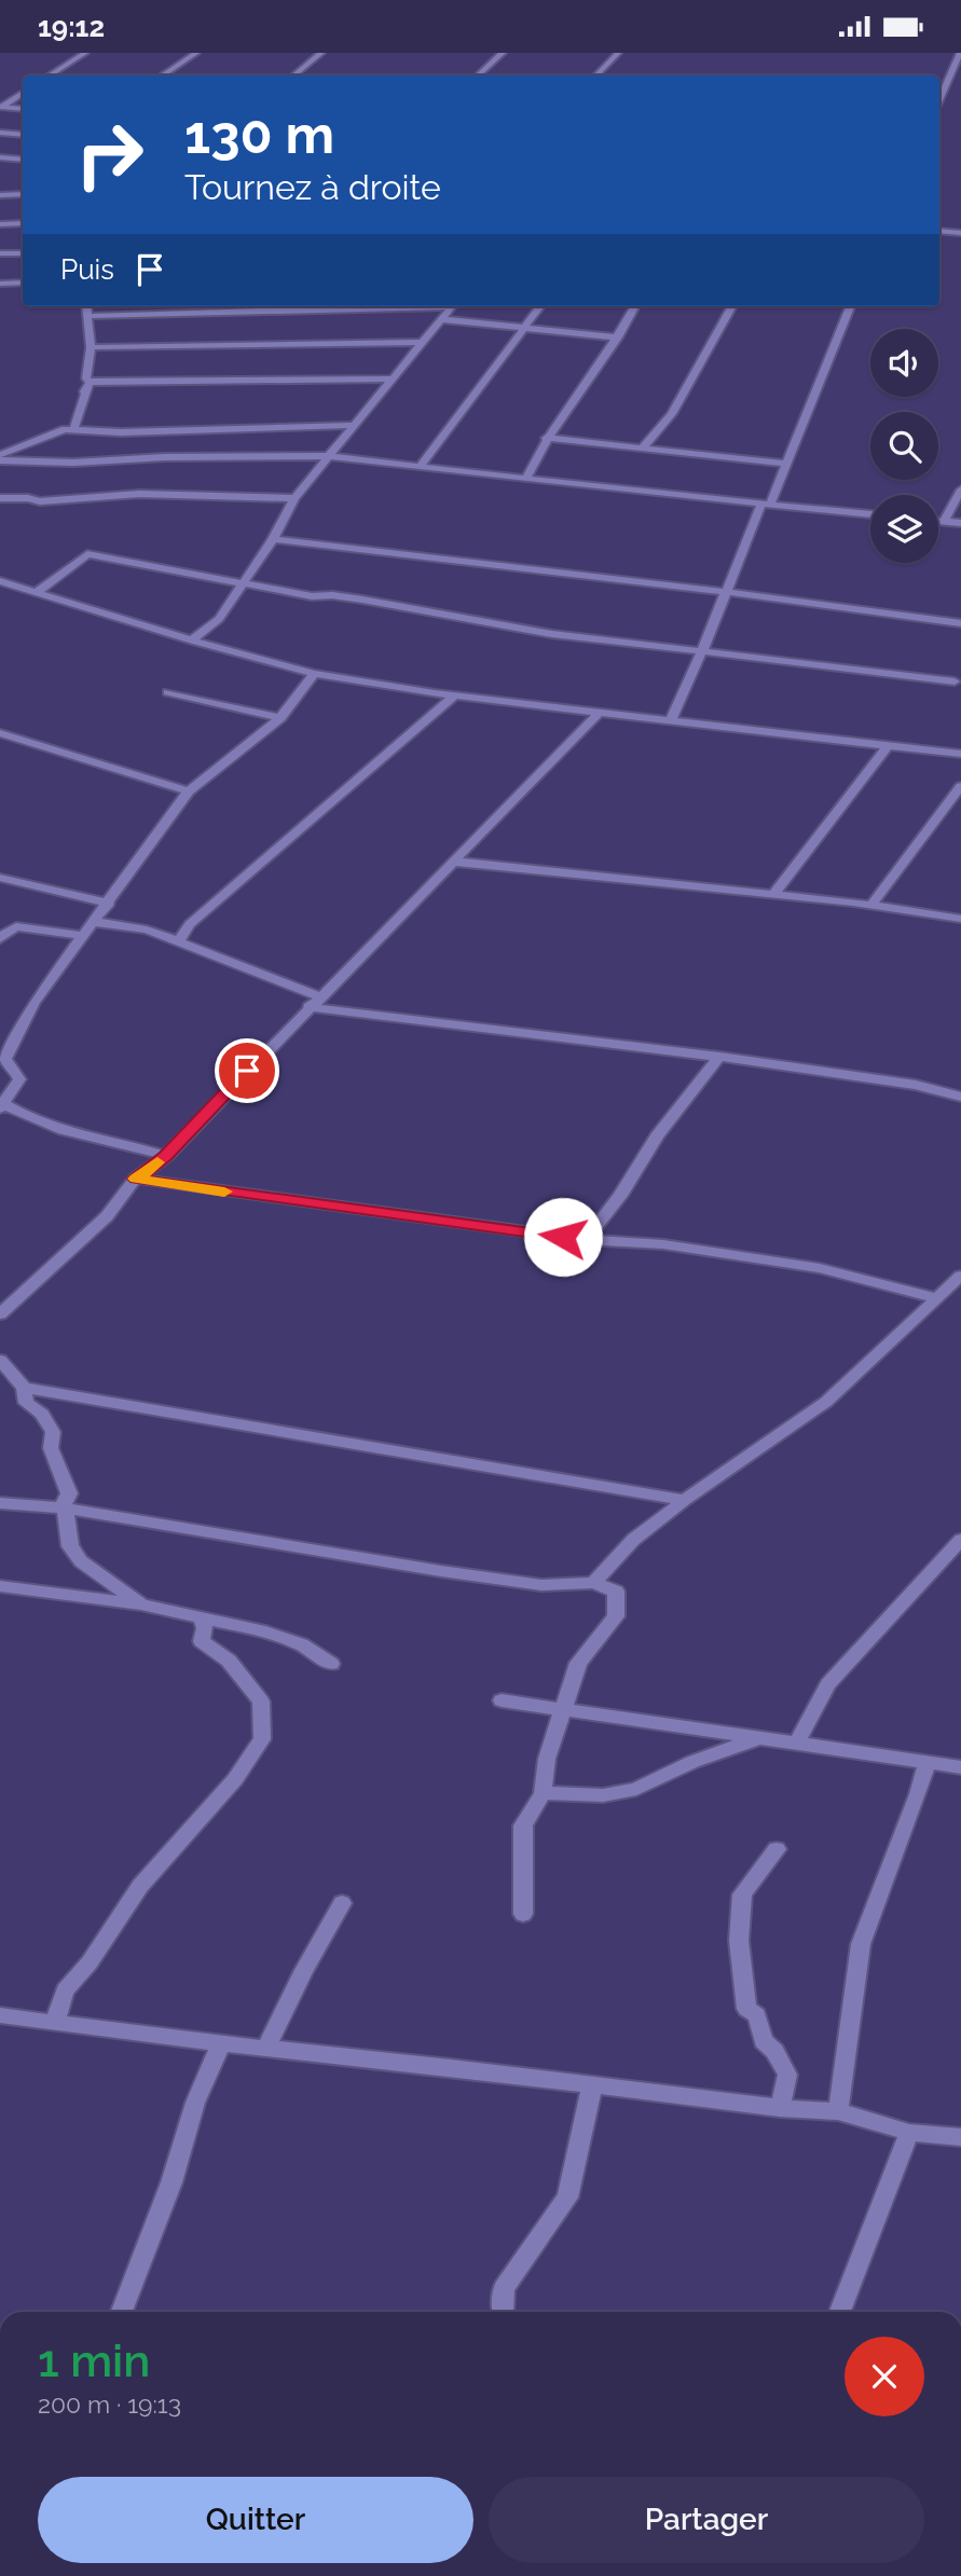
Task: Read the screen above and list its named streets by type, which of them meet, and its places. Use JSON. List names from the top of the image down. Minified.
{"page":{"status":"19:12","turn":["130 m","Tournez à droite"],"then":"Puis","heading":["1 min","200 m · 19:13"],"buttons":["Quitter","Partager"]}}
